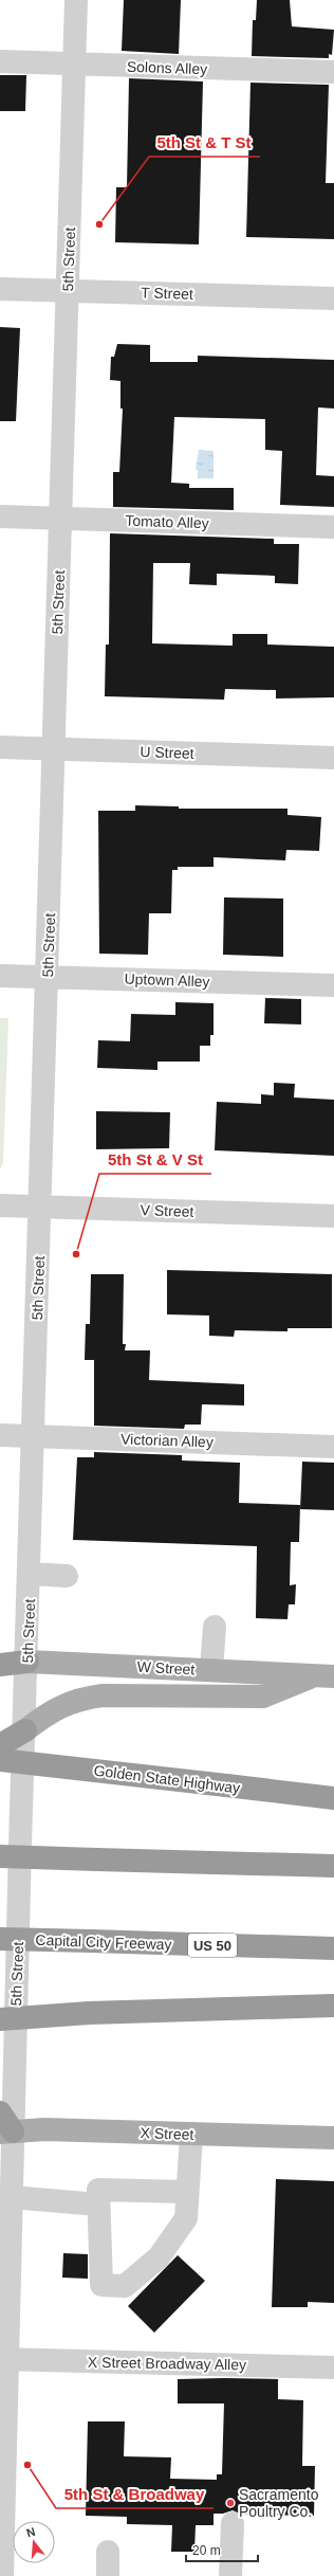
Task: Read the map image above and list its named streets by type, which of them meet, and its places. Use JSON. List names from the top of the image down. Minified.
{"streets":{"highway":["Golden State Highway","Capital City Freeway","US 50"],"main road":["W Street","X Street"],"street":["Solons Alley","5th Street","T Street","Tomato Alley","U Street","Uptown Alley","V Street","Victorian Alley","X Street Broadway Alley"]},"crossings":[["Solons Alley","5th Street"],["5th Street","T Street"],["5th Street","Tomato Alley"],["5th Street","U Street"],["5th Street","Uptown Alley"],["5th Street","V Street"],["5th Street","Victorian Alley"],["5th Street","W Street"],["5th Street","X Street"],["5th Street","X Street Broadway Alley"]],"places":["5th St & T St","5th St & V St","5th St & Broadway","Sacramento Poultry Co."],"scale_bar":"20 m","north":"top"}
